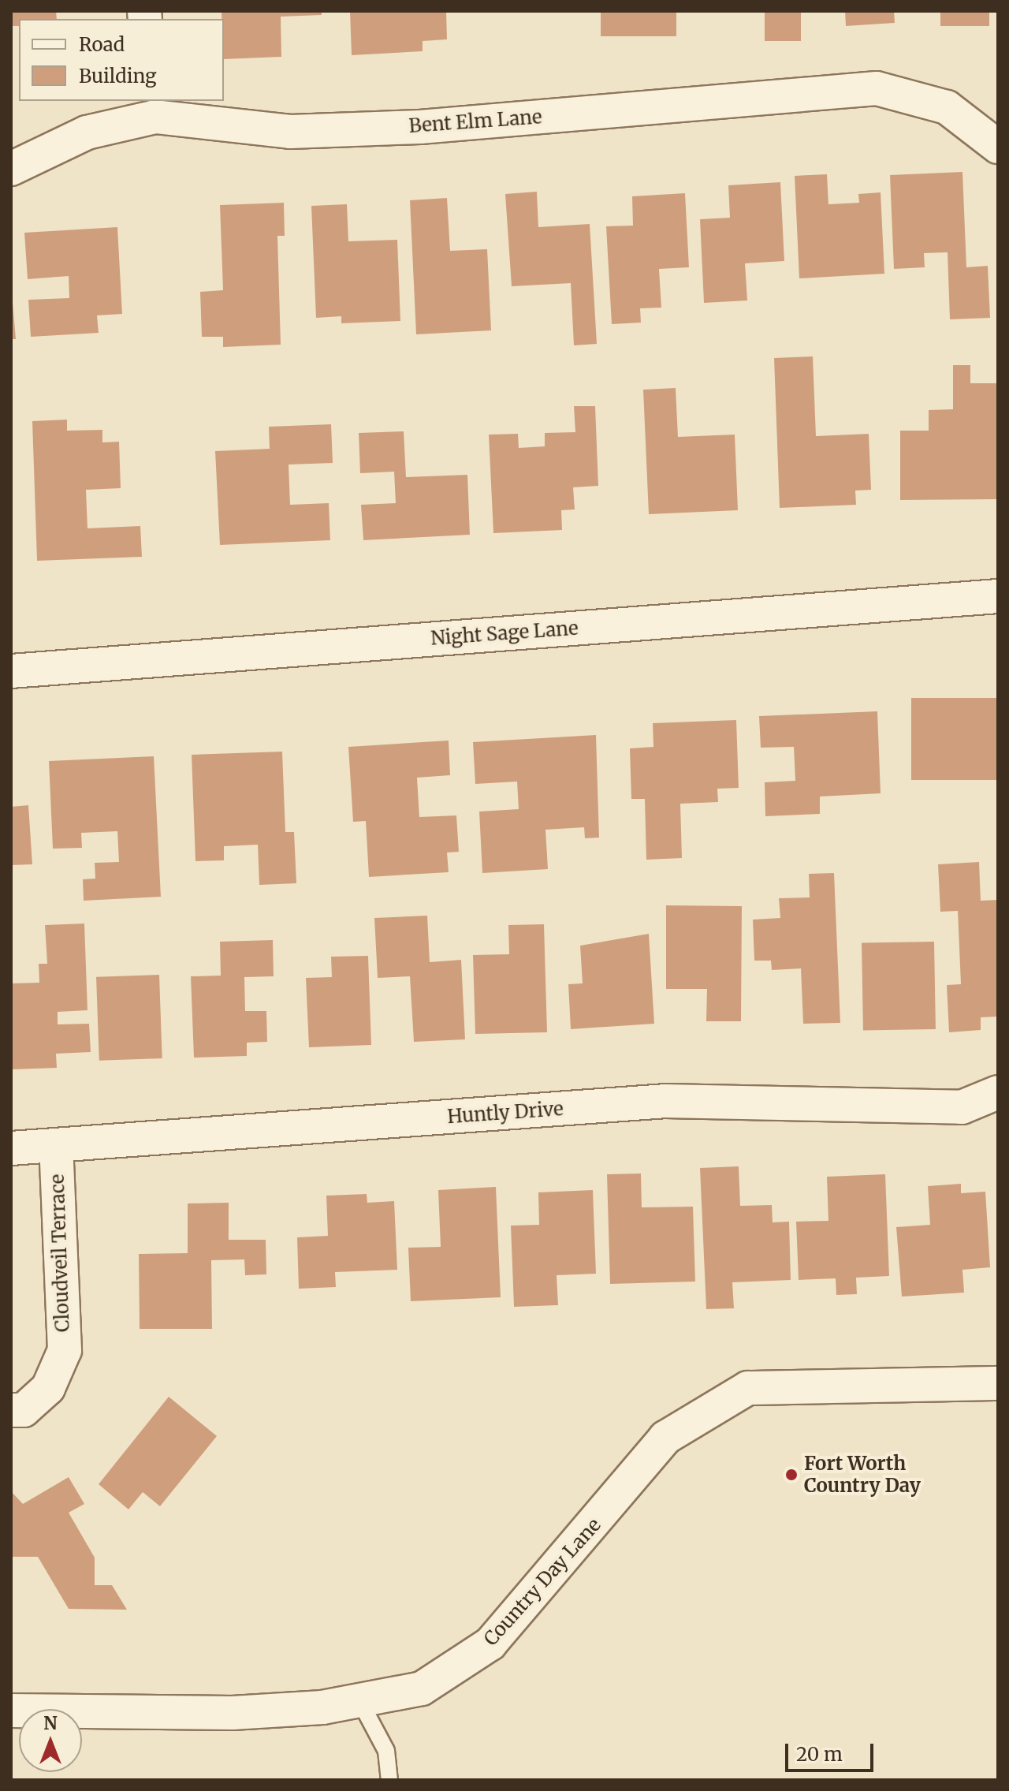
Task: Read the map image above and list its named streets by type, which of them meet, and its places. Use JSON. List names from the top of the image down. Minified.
{"streets":{"street":["Bent Elm Lane","Night Sage Lane","Huntly Drive","Cloudveil Terrace","Country Day Lane"]},"crossings":[["Huntly Drive","Cloudveil Terrace"]],"places":["Fort Worth Country Day"],"legend":["Road","Building"],"scale_bar":"20 m","north":"top"}
